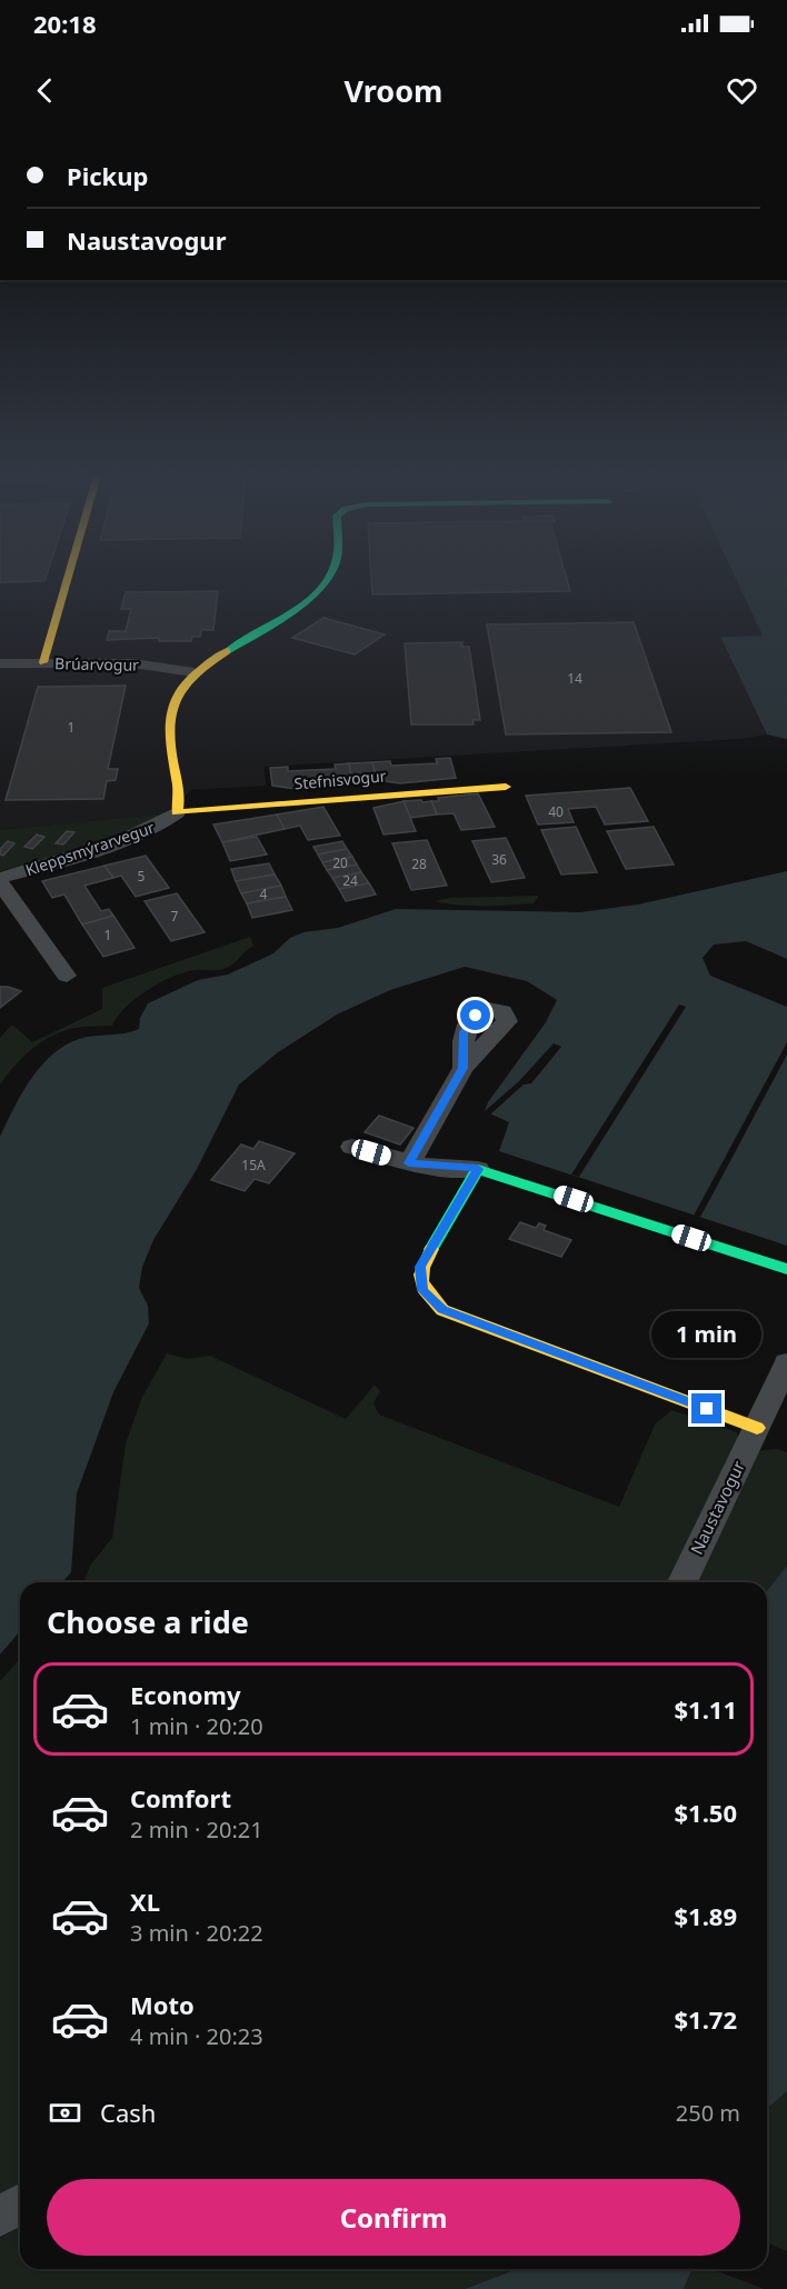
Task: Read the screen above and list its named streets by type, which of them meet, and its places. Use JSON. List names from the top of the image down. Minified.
{"streets":{"street":["Brúarvogur","Stefnisvogur","Kleppsmýrarvegur","Naustavogur"]},"crossings":[["Stefnisvogur","Kleppsmýrarvegur"]],"house_numbers":["14","1","40","36","20","28","5","24","4","7","1","15A"],"page":{"status":"20:18","header":"Vroom","banner":["Pickup","Naustavogur"],"bubble":"1 min","heading":"Choose a ride","list":[{"name":"Economy","note":"1 min · 20:20","value":"$1.11"},{"name":"Comfort","note":"2 min · 20:21","value":"$1.50"},{"name":"XL","note":"3 min · 20:22","value":"$1.89"},{"name":"Moto","note":"4 min · 20:23","value":"$1.72"}],"pay":["Cash","250 m"],"buttons":"Confirm"}}
